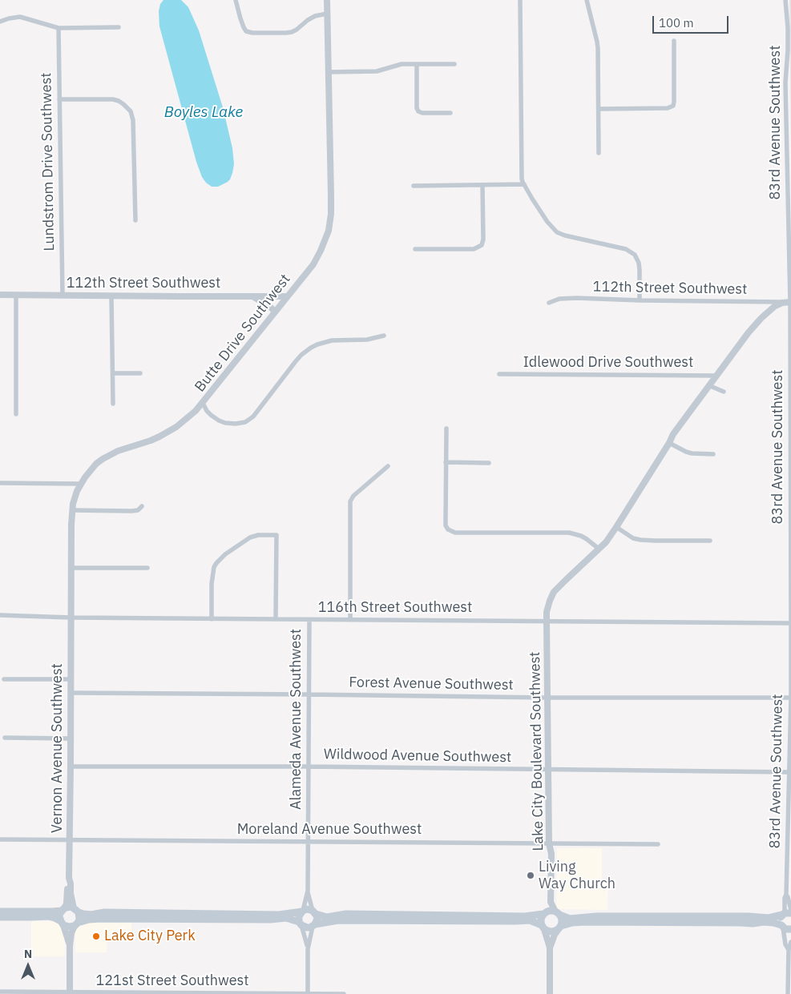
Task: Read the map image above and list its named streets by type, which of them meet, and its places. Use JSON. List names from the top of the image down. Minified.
{"streets":{"street":["83rd Avenue Southwest","Lundstrom Drive Southwest","112th Street Southwest","Butte Drive Southwest","Idlewood Drive Southwest","116th Street Southwest","Forest Avenue Southwest","Alameda Avenue Southwest","Vernon Avenue Southwest","Lake City Boulevard Southwest","Wildwood Avenue Southwest","Moreland Avenue Southwest","121st Street Southwest"]},"crossings":[["83rd Avenue Southwest","112th Street Southwest"],["83rd Avenue Southwest","116th Street Southwest"],["83rd Avenue Southwest","Forest Avenue Southwest"],["83rd Avenue Southwest","Wildwood Avenue Southwest"],["Lundstrom Drive Southwest","112th Street Southwest"],["112th Street Southwest","Butte Drive Southwest"],["Butte Drive Southwest","116th Street Southwest"],["Butte Drive Southwest","Vernon Avenue Southwest"],["116th Street Southwest","Alameda Avenue Southwest"],["116th Street Southwest","Vernon Avenue Southwest"],["116th Street Southwest","Lake City Boulevard Southwest"],["Forest Avenue Southwest","Alameda Avenue Southwest"],["Forest Avenue Southwest","Vernon Avenue Southwest"],["Forest Avenue Southwest","Lake City Boulevard Southwest"],["Alameda Avenue Southwest","Wildwood Avenue Southwest"],["Alameda Avenue Southwest","Moreland Avenue Southwest"],["Vernon Avenue Southwest","Wildwood Avenue Southwest"],["Vernon Avenue Southwest","Moreland Avenue Southwest"],["Lake City Boulevard Southwest","Wildwood Avenue Southwest"],["Lake City Boulevard Southwest","Moreland Avenue Southwest"]],"water":["Boyles Lake"],"places":["Living Way Church","Lake City Perk"],"scale_bar":"100 m","north":"top"}
